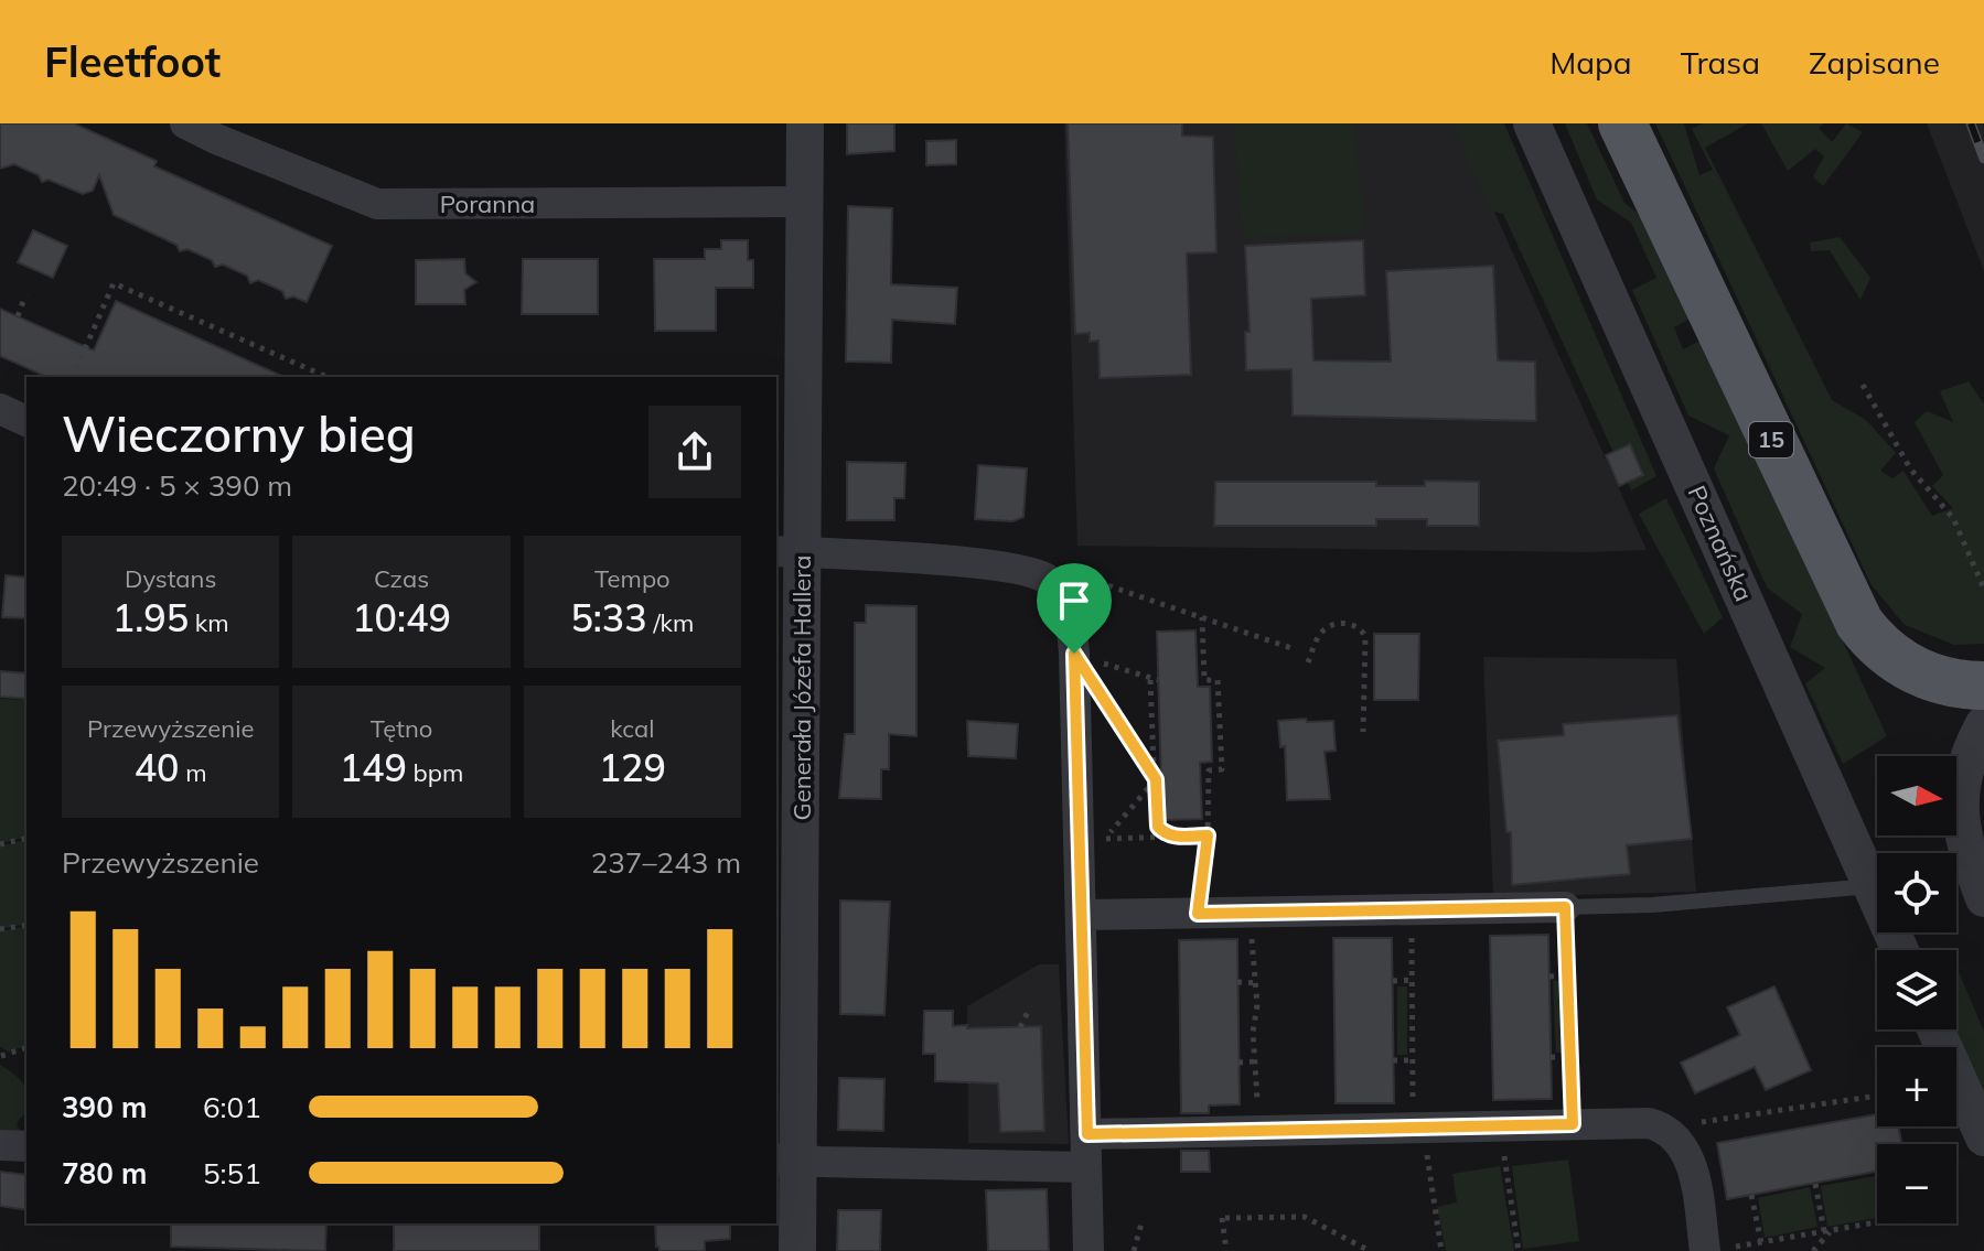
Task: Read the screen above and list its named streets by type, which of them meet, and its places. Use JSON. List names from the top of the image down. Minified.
{"streets":{"main road":["15"],"street":["Poranna","Poznańska","Generała Józefa Hallera"]},"crossings":[["Poranna","Generała Józefa Hallera"]],"north":"right","page":{"header":"Fleetfoot","nav":["Mapa","Trasa","Zapisane"],"heading":["Wieczorny bieg","20:49 · 5 × 390 m"],"stats":[["Dystans","1.95 km"],["Czas","10:49"],["Tempo","5:33 /km"],["Przewyższenie","40 m"],["Tętno","149 bpm"],["kcal","129"]],"map_buttons":["+","−"],"chart":["Przewyższenie","237–243 m"],"list":[{"name":"390 m","note":"6:01"},{"name":"780 m","note":"5:51"}]}}
